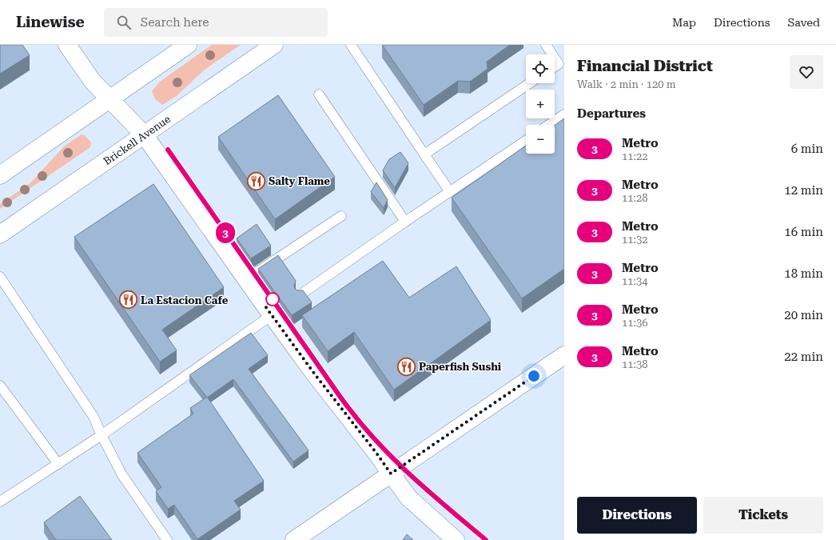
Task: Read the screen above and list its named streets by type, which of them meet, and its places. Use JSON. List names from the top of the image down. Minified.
{"streets":{"main road":["Brickell Avenue"]},"places":{"restaurant":["Salty Flame","La Estacion Cafe","Paperfish Sushi"]},"lines":["metro line 3"],"page":{"header":"Linewise","search":"Search here","nav":["Map","Directions","Saved"],"on_map":"3","heading":[["Financial District","Walk · 2 min · 120 m"],"Departures"],"map_buttons":["+","−"],"list":[{"mark":"3","name":"Metro","note":"11:22","value":"6 min"},{"mark":"3","name":"Metro","note":"11:28","value":"12 min"},{"mark":"3","name":"Metro","note":"11:32","value":"16 min"},{"mark":"3","name":"Metro","note":"11:34","value":"18 min"},{"mark":"3","name":"Metro","note":"11:36","value":"20 min"},{"mark":"3","name":"Metro","note":"11:38","value":"22 min"}],"buttons":["Directions","Tickets"]}}
